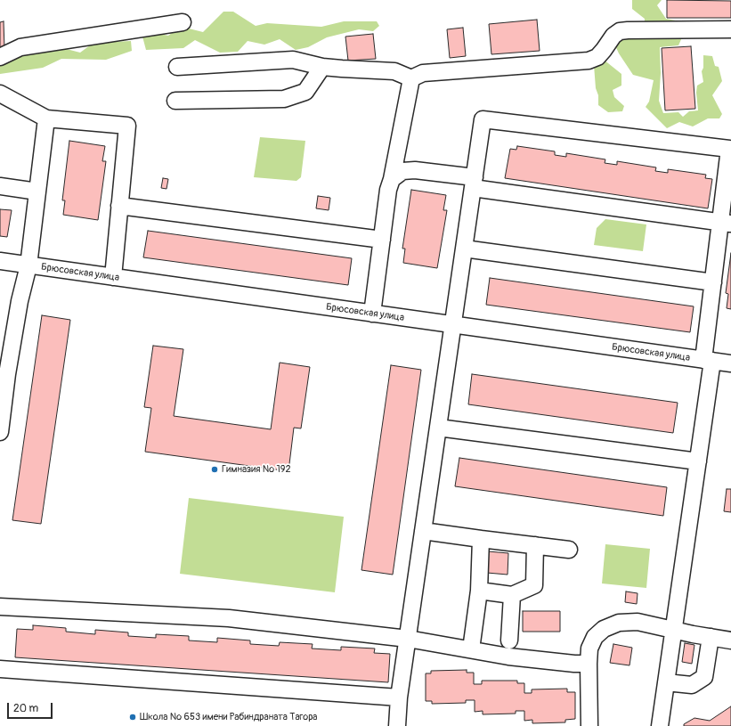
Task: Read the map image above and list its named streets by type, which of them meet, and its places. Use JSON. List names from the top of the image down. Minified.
{"streets":{"street":["Брюсовская улица"]},"places":["Гимназия № 192","Школа № 653 имени Рабиндраната Тагора"],"scale_bar":"20 m"}
